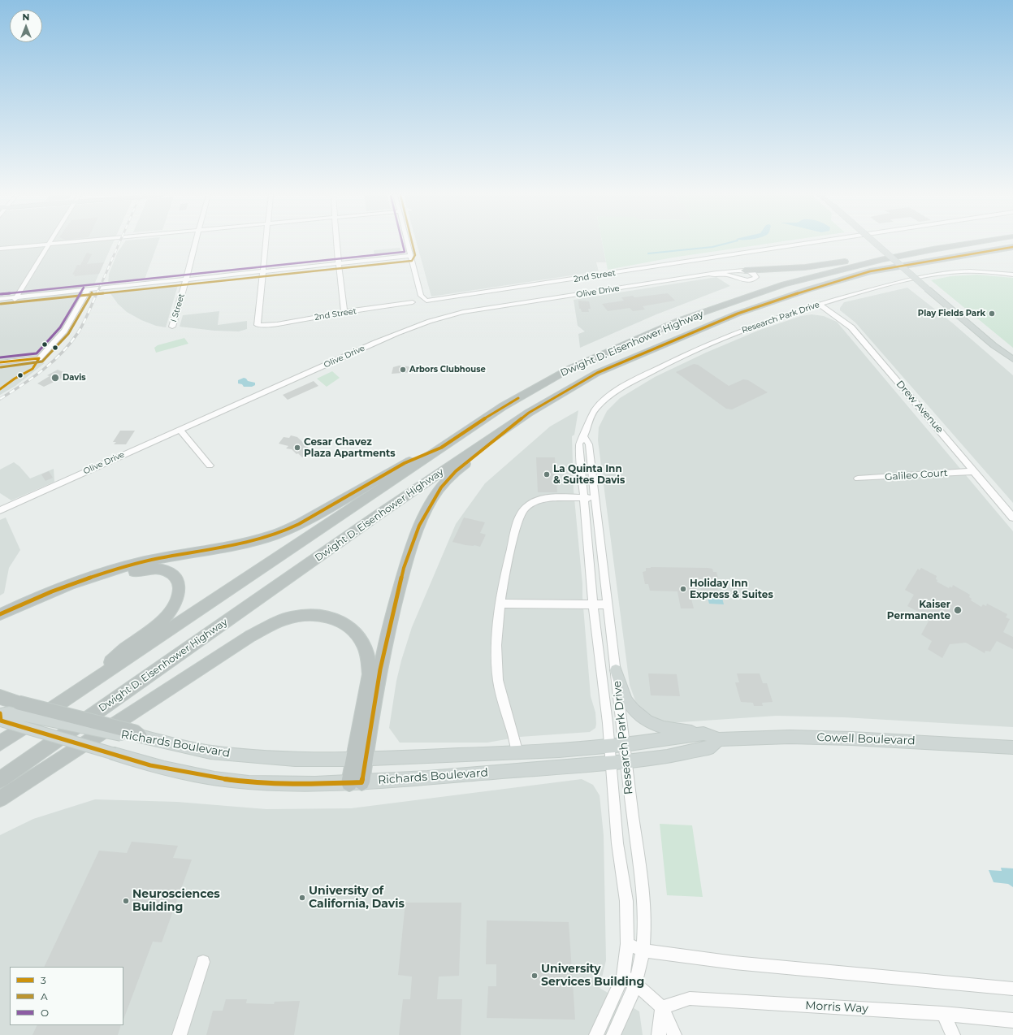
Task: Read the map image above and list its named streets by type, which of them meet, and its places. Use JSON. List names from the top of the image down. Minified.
{"streets":{"highway":["Dwight D. Eisenhower Highway"],"main road":["Cowell Boulevard","Richards Boulevard"],"street":["2nd Street","Olive Drive","I Street","Research Park Drive","Drew Avenue","Galileo Court","Morris Way"]},"crossings":[["Research Park Drive","Drew Avenue"],["Research Park Drive","Cowell Boulevard"],["Research Park Drive","Richards Boulevard"],["Drew Avenue","Galileo Court"],["Cowell Boulevard","Richards Boulevard"]],"places":["Play Fields Park","Arbors Clubhouse","Davis","Cesar Chavez Plaza Apartments","La Quinta Inn & Suites Davis","Holiday Inn Express & Suites","Kaiser Permanente","University of California, Davis","Neurosciences Building","University Services Building"],"lines":["transit line A","transit line O","transit line 3"],"legend":["3","A","O"],"north":"top"}
